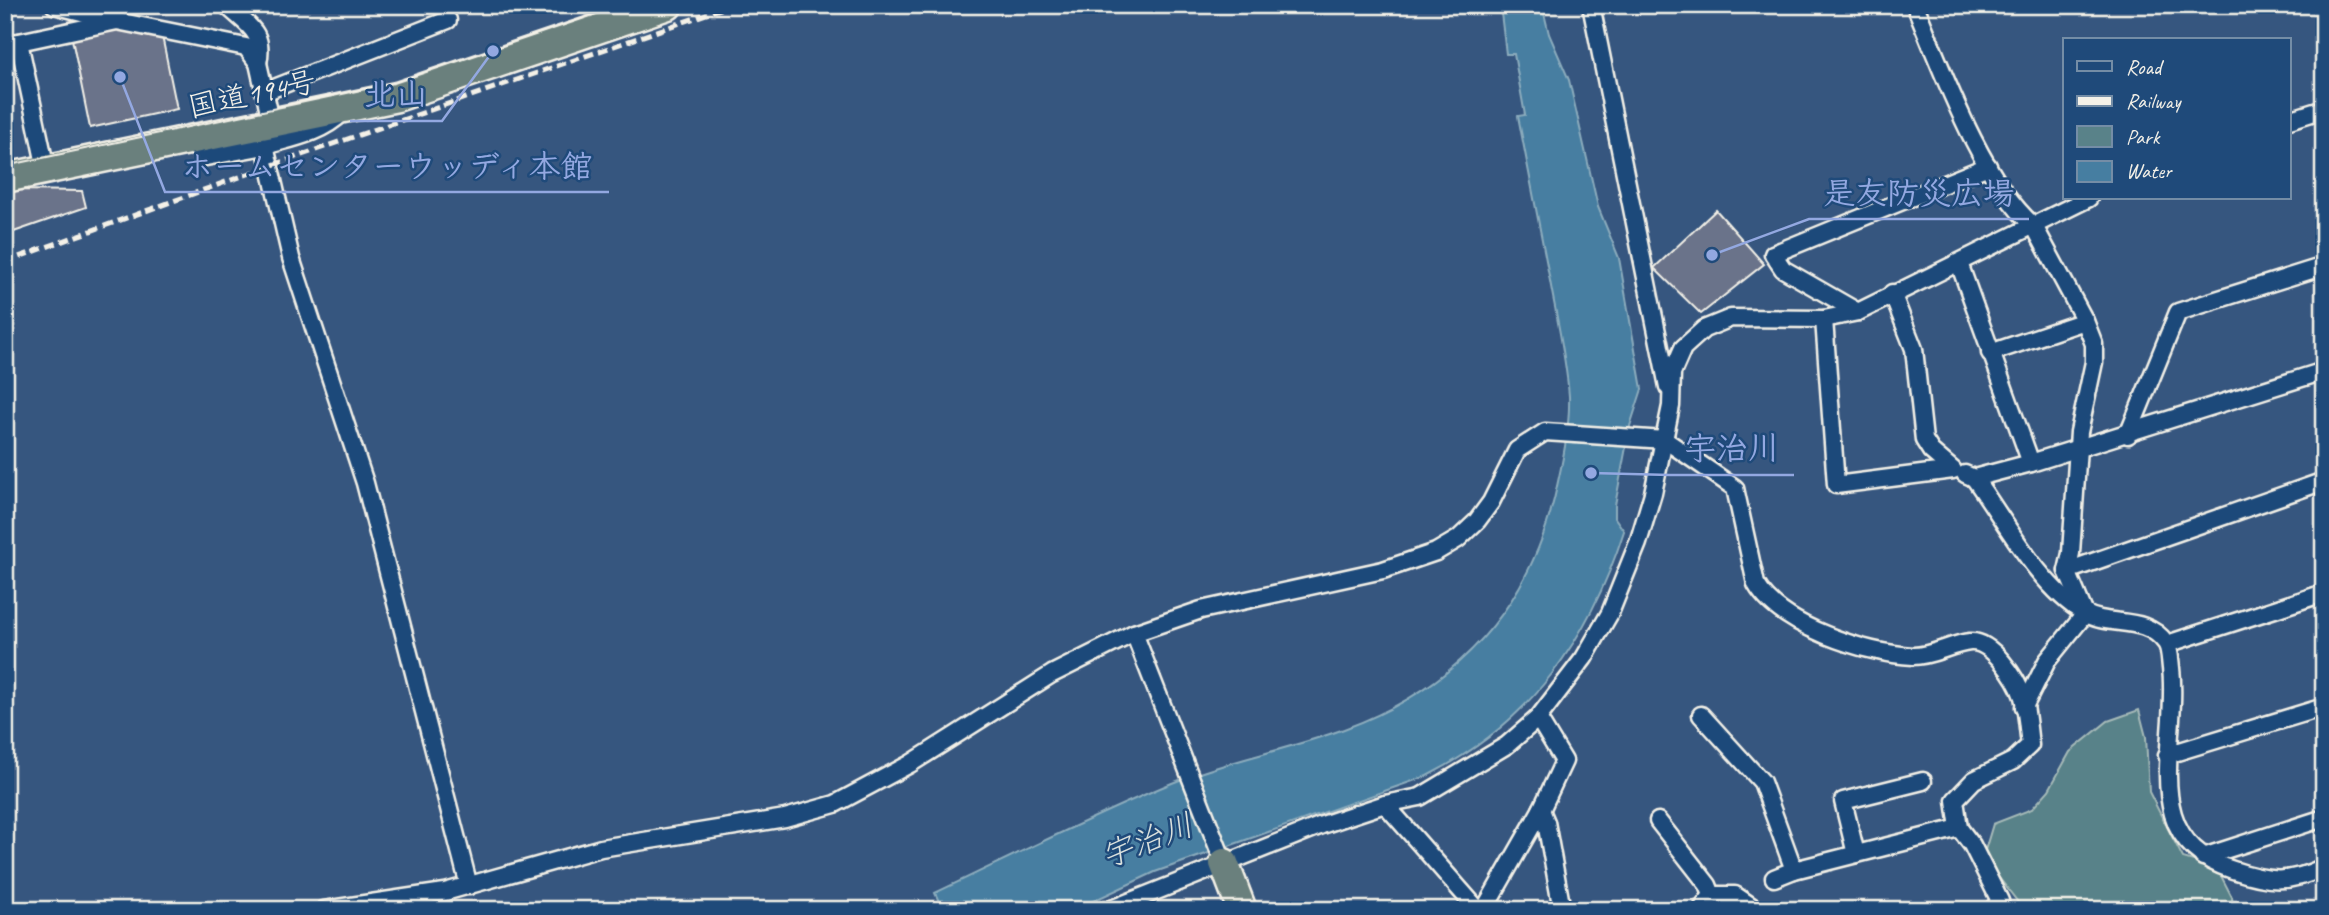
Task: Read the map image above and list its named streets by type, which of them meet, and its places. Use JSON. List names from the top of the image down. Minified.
{"streets":{"highway":["国道194号"]},"water":["宇治川"],"places":["北山","ホームセンターウッディ本館","是友防災広場","宇治川"],"legend":["Road","Railway","Park","Water"]}
